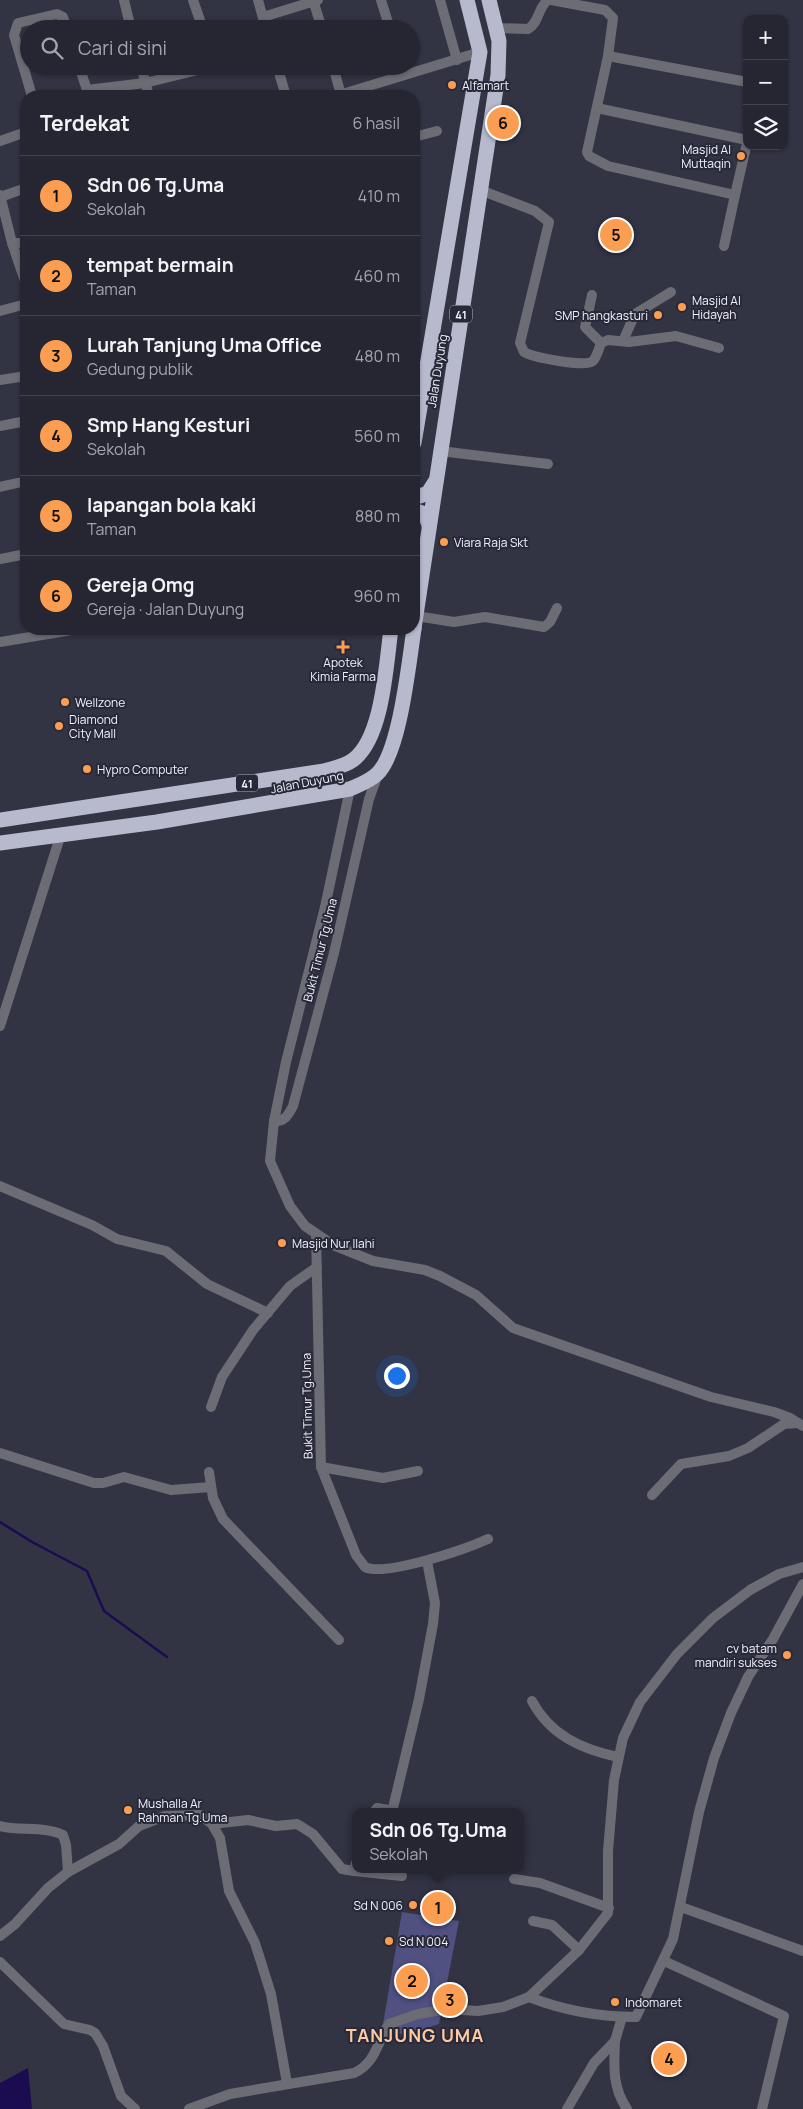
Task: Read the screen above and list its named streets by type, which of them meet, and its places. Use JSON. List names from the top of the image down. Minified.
{"streets":{"highway":["41","Jalan Duyung"],"street":["Bukit Timur Tg.Uma"]},"crossings":[["Jalan Duyung","Bukit Timur Tg.Uma"]],"districts":["TANJUNG UMA"],"places":{"other":["Alfamart","Masjid Al Muttaqin","Masjid Al Hidayah","SMP hangkasturi","Viara Raja Skt","Wellzone","Diamond City Mall","Hypro Computer","Masjid Nur Ilahi","cv batam mandiri sukses","Mushalla Ar Rahman Tg.Uma","Sd N 006","Sd N 004","Indomaret"],"health":["Apotek Kimia Farma"]},"page":{"map_buttons":["+","−"],"search":"Cari di sini","heading":["Terdekat","6 hasil"],"pins":["6","5","1","2","3","4"],"list":[{"mark":"1","name":"Sdn 06 Tg.Uma","note":"Sekolah","value":"410 m"},{"mark":"2","name":"tempat bermain","note":"Taman","value":"460 m"},{"mark":"3","name":"Lurah Tanjung Uma Office","note":"Gedung publik","value":"480 m"},{"mark":"4","name":"Smp Hang Kesturi","note":"Sekolah","value":"560 m"},{"mark":"5","name":"lapangan bola kaki","note":"Taman","value":"880 m"},{"mark":"6","name":"Gereja Omg","note":"Gereja · Jalan Duyung","value":"960 m"}],"popup":["Sdn 06 Tg.Uma","Sekolah"]}}
